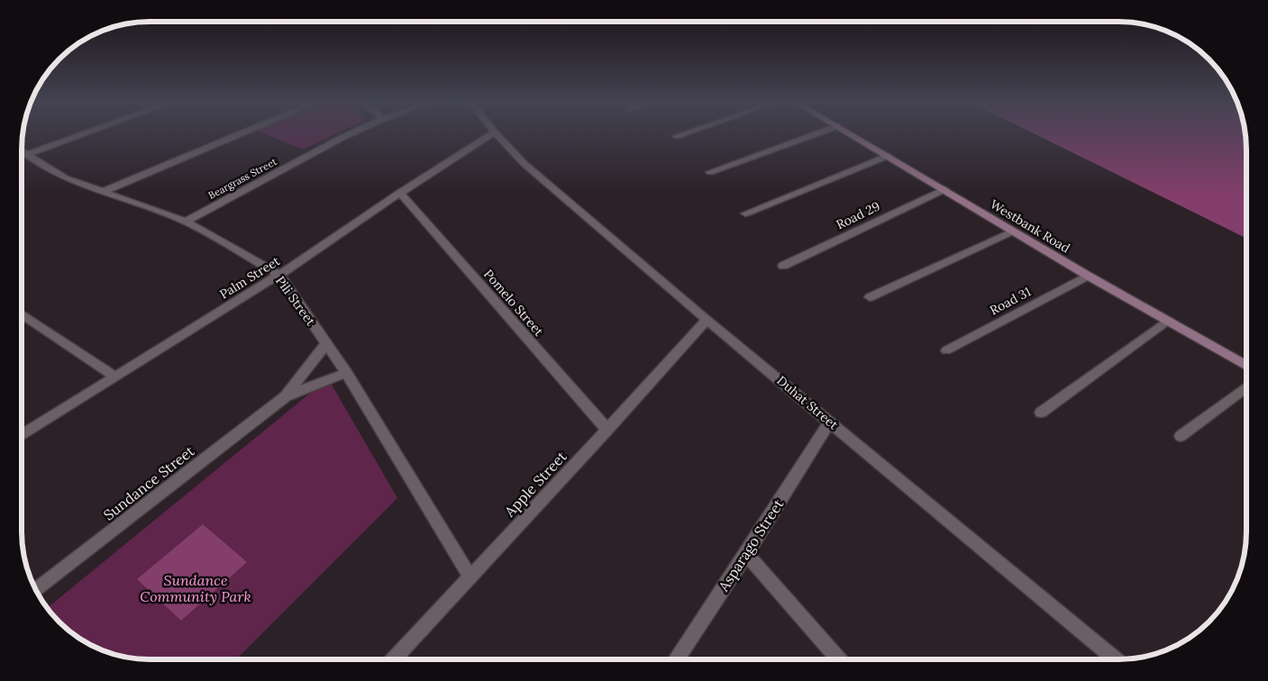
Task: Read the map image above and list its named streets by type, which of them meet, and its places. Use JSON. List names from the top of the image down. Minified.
{"streets":{"street":["Beargrass Street","Road 29","Westbank Road","Palm Street","Pili Street","Road 31","Pomelo Street","Duhat Street","Sundance Street","Apple Street","Asparago Street"]},"crossings":[["Beargrass Street","Pili Street"],["Road 29","Westbank Road"],["Westbank Road","Road 31"],["Palm Street","Pili Street"],["Palm Street","Pomelo Street"],["Pili Street","Apple Street"],["Pomelo Street","Apple Street"],["Duhat Street","Apple Street"],["Duhat Street","Asparago Street"]],"parks":["Sundance Community Park"]}
